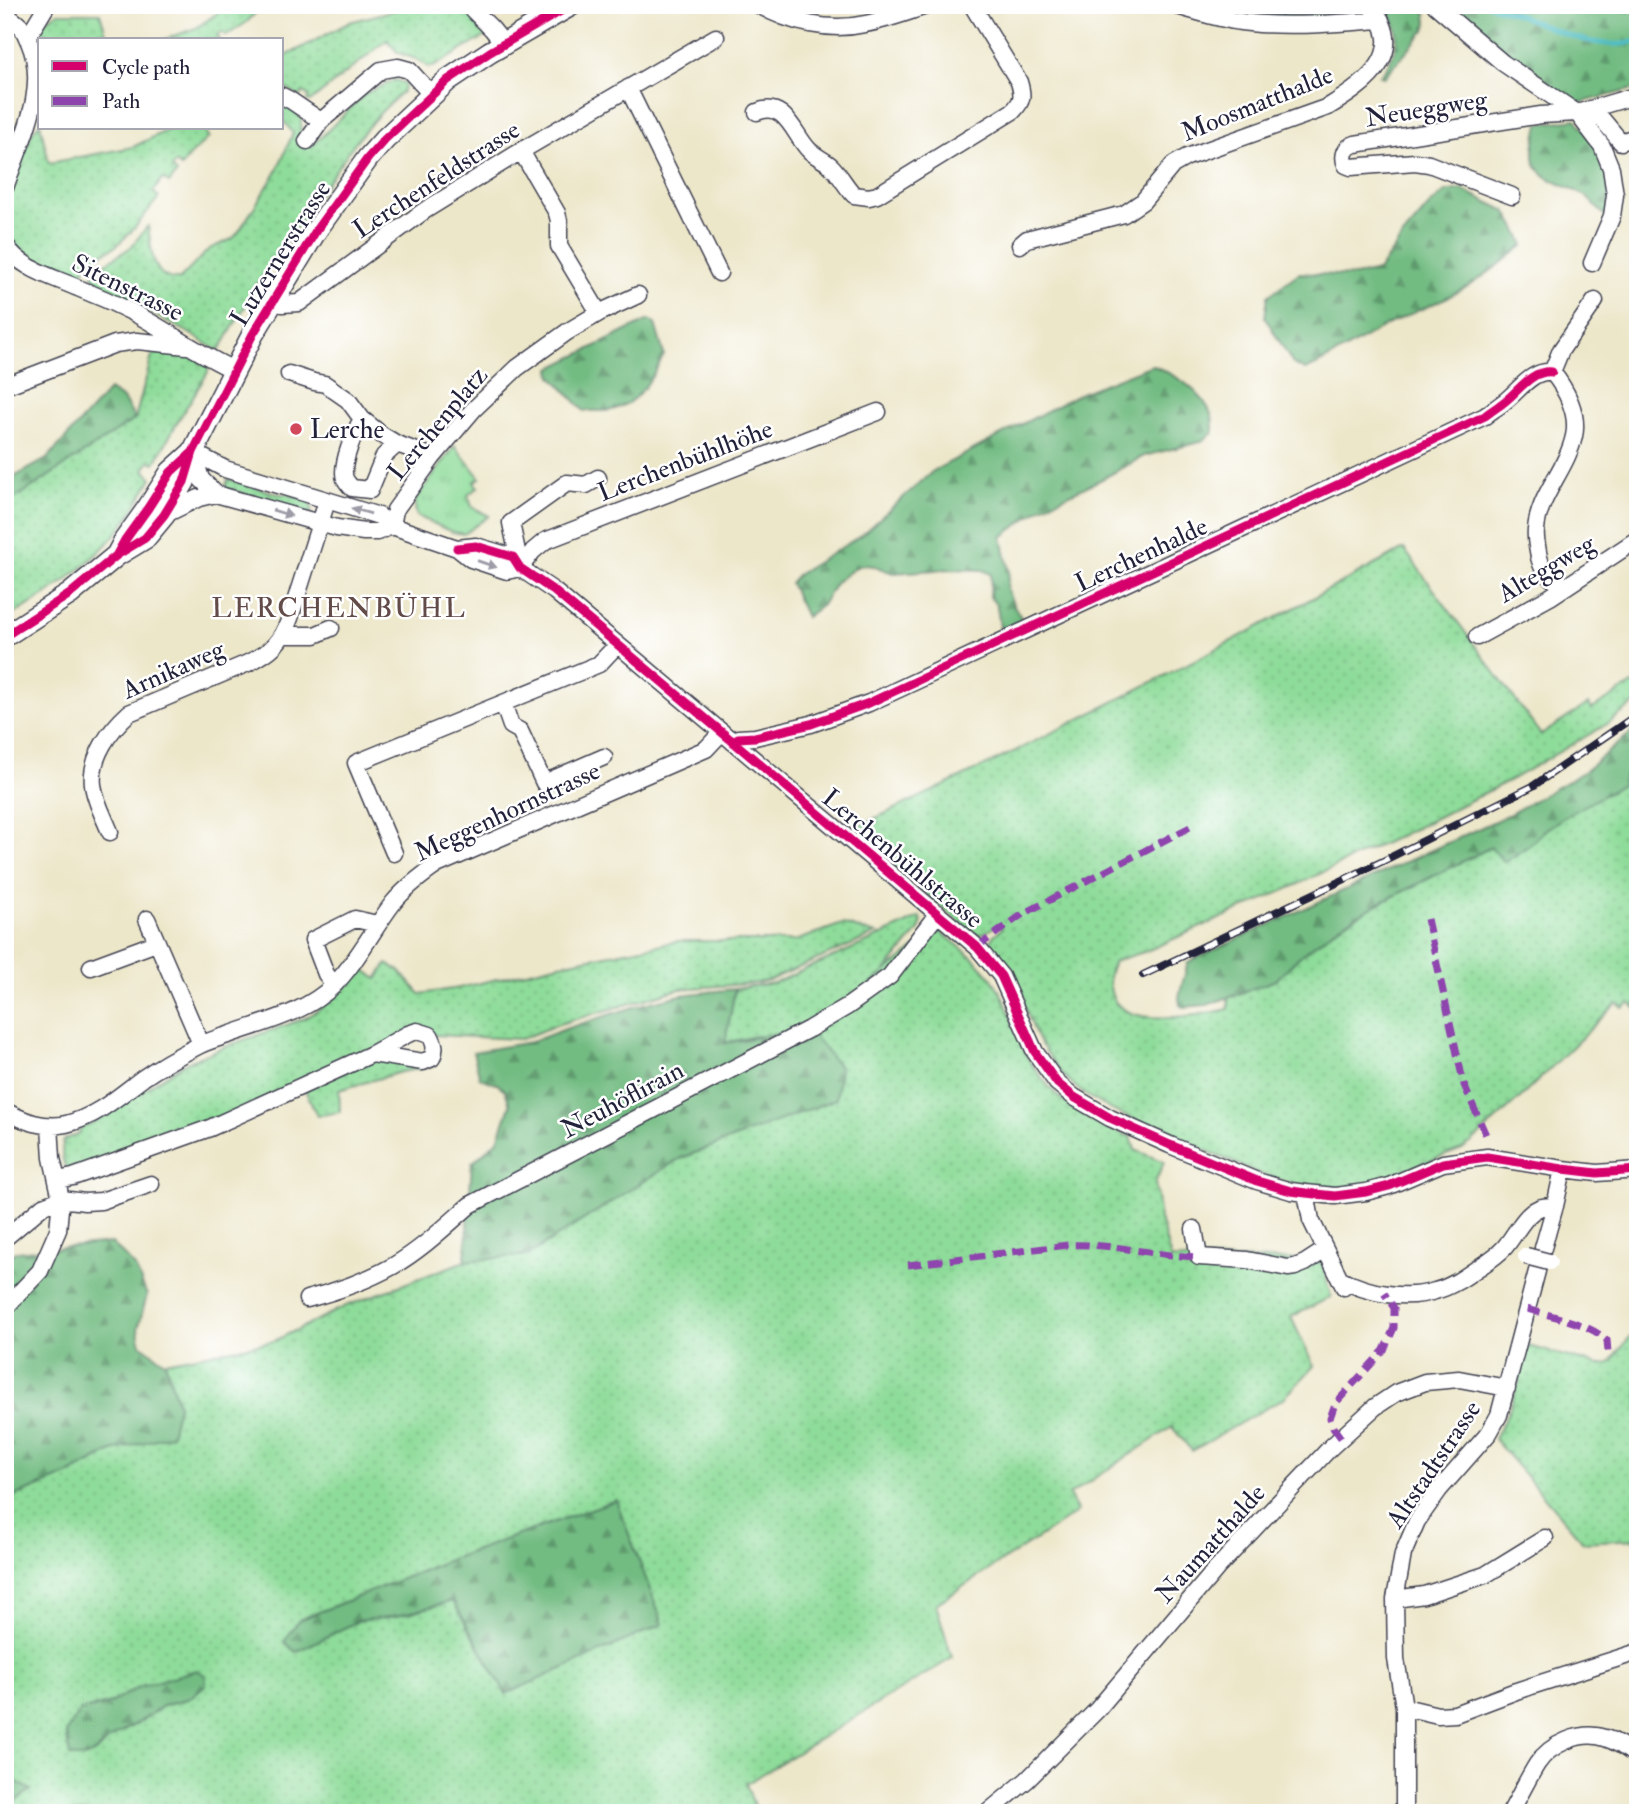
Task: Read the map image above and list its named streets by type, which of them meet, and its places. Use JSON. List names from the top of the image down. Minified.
{"streets":{"main road":["Luzernerstrasse"],"street":["Moosmatthalde","Neueggweg","Lerchenfeldstrasse","Sitenstrasse","Lerchenplatz","Lerchenbühlhöhe","Lerchenhalde","Alteggweg","Arnikaweg","Meggenhornstrasse","Lerchenbühlstrasse","Neuhöflirain","Altstadtstrasse","Naumatthalde"]},"crossings":[["Lerchenfeldstrasse","Luzernerstrasse"],["Luzernerstrasse","Sitenstrasse"],["Luzernerstrasse","Lerchenbühlstrasse"],["Lerchenplatz","Lerchenbühlstrasse"],["Lerchenbühlhöhe","Lerchenbühlstrasse"],["Lerchenhalde","Meggenhornstrasse"],["Lerchenhalde","Lerchenbühlstrasse"],["Meggenhornstrasse","Lerchenbühlstrasse"],["Lerchenbühlstrasse","Neuhöflirain"],["Lerchenbühlstrasse","Altstadtstrasse"],["Altstadtstrasse","Naumatthalde"]],"districts":["LERCHENBÜHL"],"places":["Lerche"],"legend":["Cycle path","Path"]}
